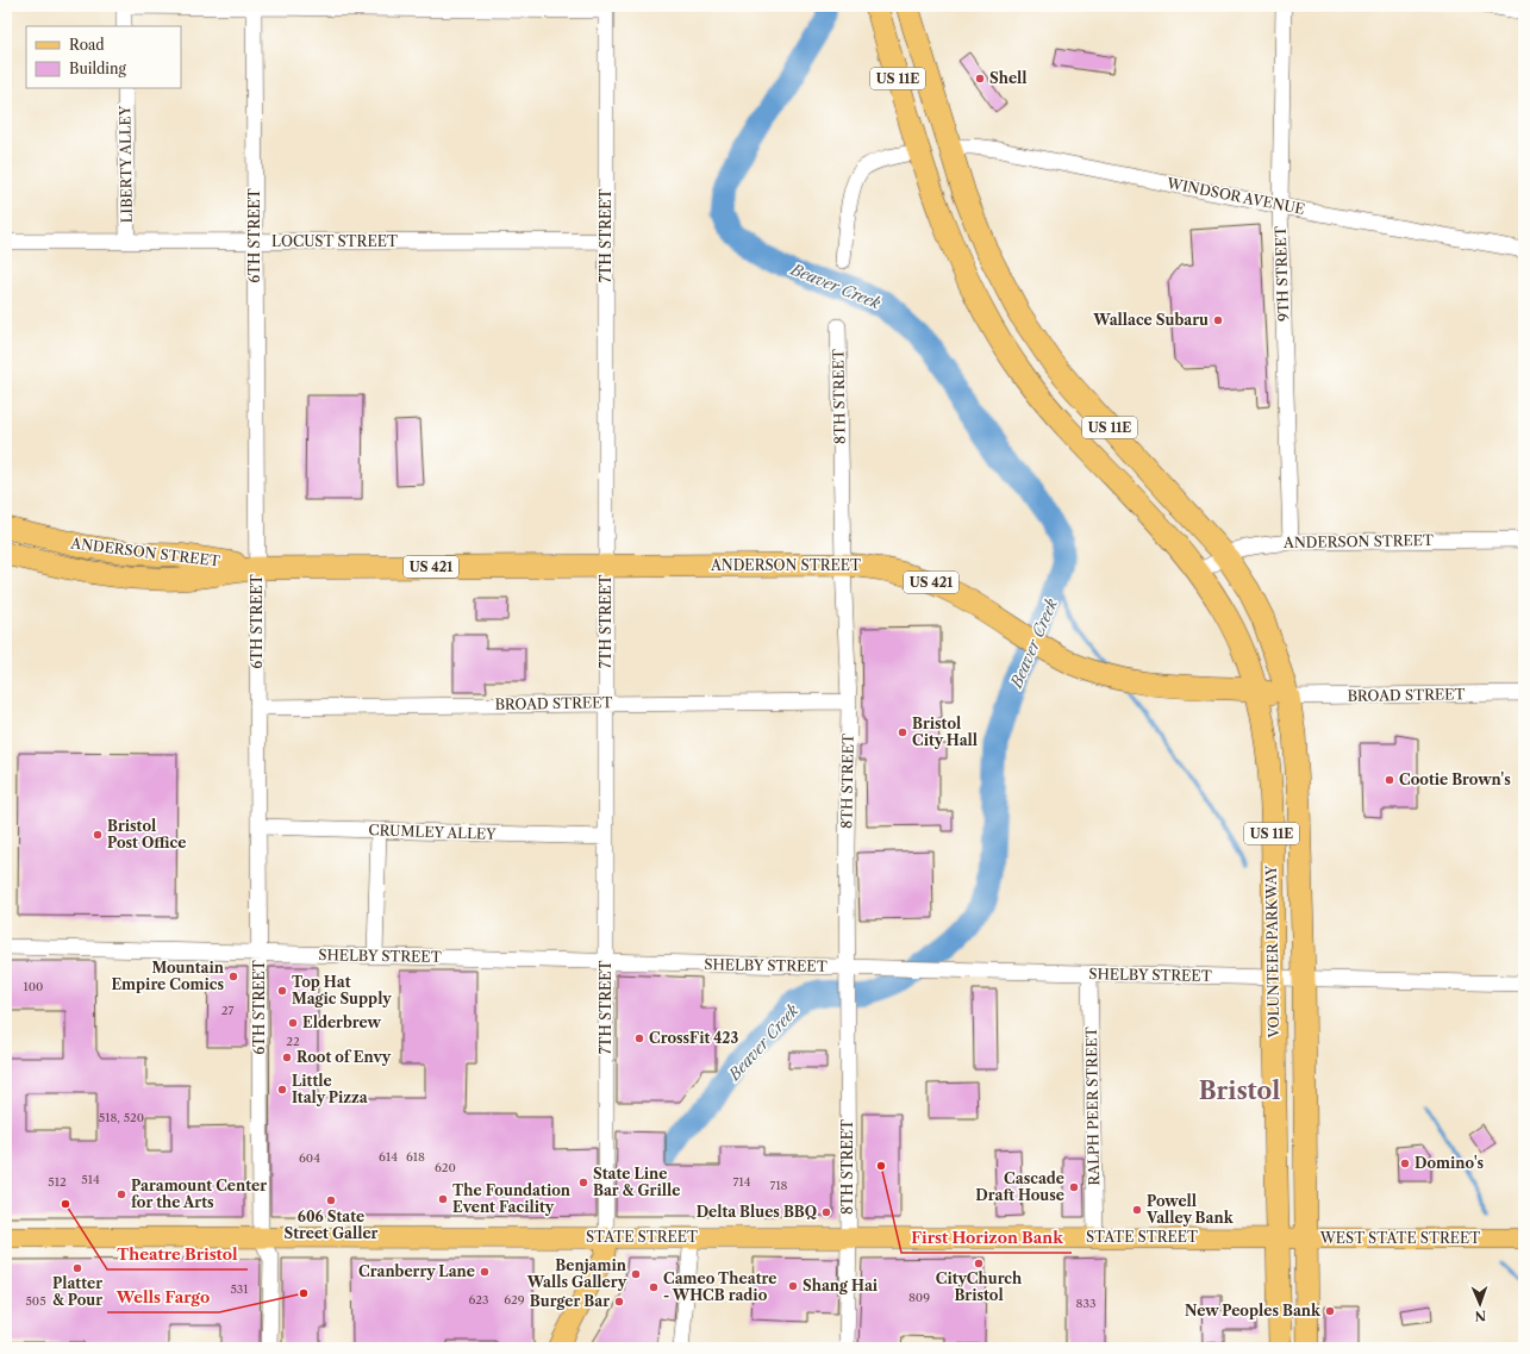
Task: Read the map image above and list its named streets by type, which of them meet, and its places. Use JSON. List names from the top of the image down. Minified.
{"streets":{"highway":["US 11E","ANDERSON STREET","US 421","VOLUNTEER PARKWAY"],"main road":["STATE STREET","WEST STATE STREET"],"street":["LIBERTY ALLEY","WINDSOR AVENUE","6TH STREET","7TH STREET","LOCUST STREET","9TH STREET","8TH STREET","BROAD STREET","CRUMLEY ALLEY","SHELBY STREET","RALPH PEER STREET"]},"crossings":[["US 11E","VOLUNTEER PARKWAY"],["US 11E","STATE STREET"],["US 11E","WEST STATE STREET"],["LIBERTY ALLEY","LOCUST STREET"],["WINDSOR AVENUE","9TH STREET"],["WINDSOR AVENUE","VOLUNTEER PARKWAY"],["6TH STREET","LOCUST STREET"],["6TH STREET","ANDERSON STREET"],["6TH STREET","BROAD STREET"],["6TH STREET","CRUMLEY ALLEY"],["6TH STREET","SHELBY STREET"],["6TH STREET","STATE STREET"],["7TH STREET","LOCUST STREET"],["7TH STREET","ANDERSON STREET"],["7TH STREET","BROAD STREET"],["7TH STREET","CRUMLEY ALLEY"],["7TH STREET","SHELBY STREET"],["7TH STREET","STATE STREET"],["9TH STREET","ANDERSON STREET"],["8TH STREET","ANDERSON STREET"],["8TH STREET","BROAD STREET"],["8TH STREET","SHELBY STREET"],["8TH STREET","STATE STREET"],["ANDERSON STREET","BROAD STREET"],["ANDERSON STREET","VOLUNTEER PARKWAY"],["BROAD STREET","VOLUNTEER PARKWAY"],["VOLUNTEER PARKWAY","SHELBY STREET"],["VOLUNTEER PARKWAY","STATE STREET"],["VOLUNTEER PARKWAY","WEST STATE STREET"],["SHELBY STREET","RALPH PEER STREET"],["RALPH PEER STREET","STATE STREET"],["STATE STREET","WEST STATE STREET"]],"districts":["Bristol"],"water":["Beaver Creek"],"places":["Shell","Wallace Subaru","Bristol City Hall","Cootie Brown's","Bristol Post Office","Mountain Empire Comics","Top Hat Magic Supply","Elderbrew","CrossFit 423","Root of Envy","Little Italy Pizza","Domino's","First Horizon Bank","State Line Bar & Grille","Cascade Draft House","Paramount Center for the Arts","The Foundation Event Facility","606 State Street Galler","Theatre Bristol","Powell Valley Bank","Delta Blues BBQ","CityChurch Bristol","Platter & Pour","Cranberry Lane","Benjamin Walls Gallery","Shang Hai","Cameo Theatre - WHCB radio","Wells Fargo","Burger Bar","New Peoples Bank"],"house_numbers":["100","27","22","518, 520","614","618","604","620","514","512","714","718","531","809","623","629","505","833"],"legend":["Road","Building"],"north":"bottom"}
